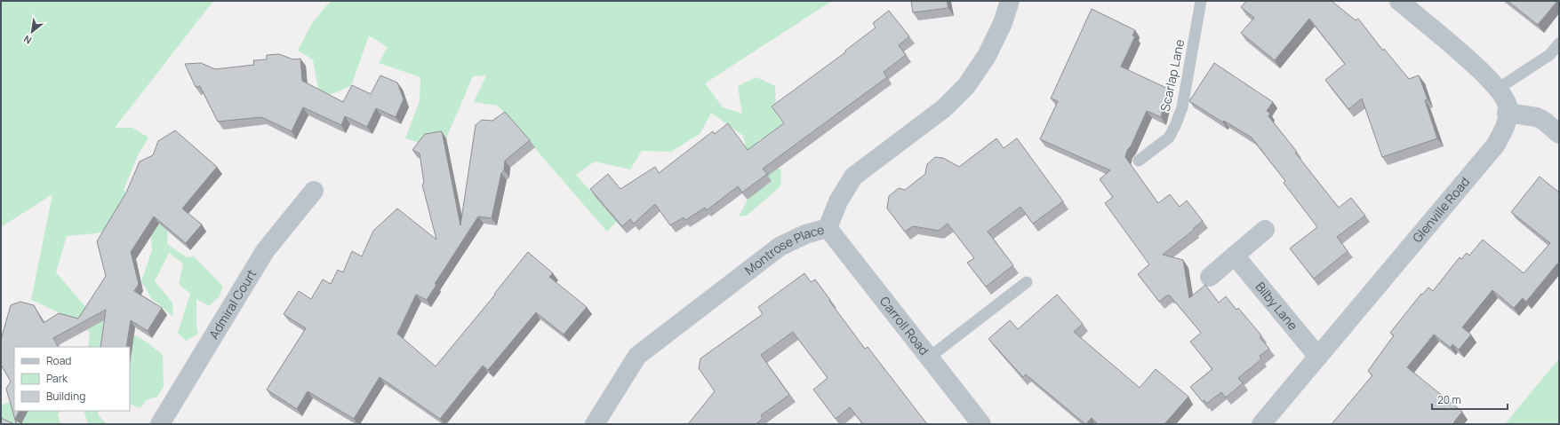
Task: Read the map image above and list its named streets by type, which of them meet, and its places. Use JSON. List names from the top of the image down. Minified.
{"streets":{"street":["Glenville Road","Montrose Place","Admiral Court","Bilby Lane","Carroll Road"],"lane":["Scarlap Lane"]},"crossings":[["Glenville Road","Bilby Lane"],["Montrose Place","Carroll Road"]],"legend":["Road","Park","Building"],"scale_bar":"20 m","north":"bottom left"}
